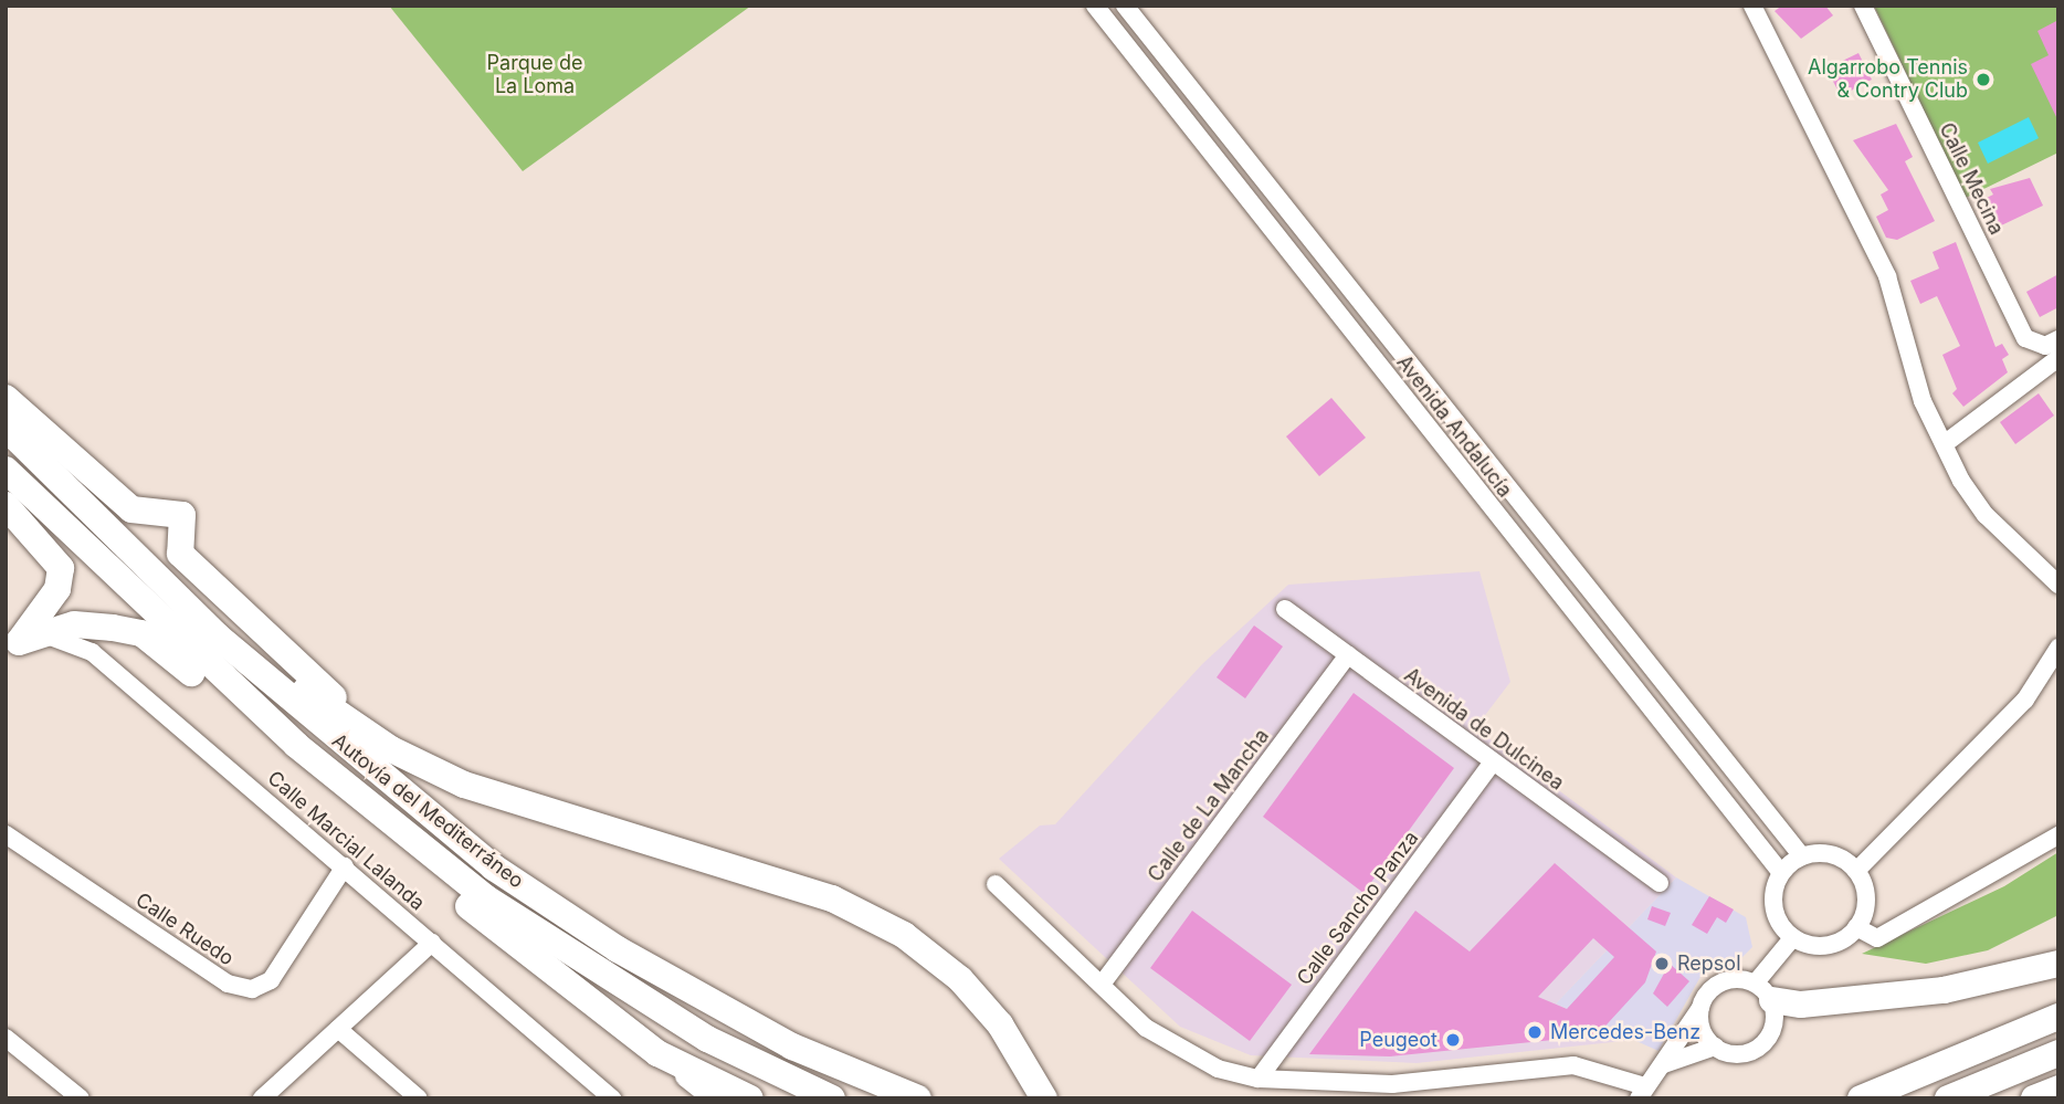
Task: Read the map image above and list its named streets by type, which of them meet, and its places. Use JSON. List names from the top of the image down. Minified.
{"streets":{"highway":["Autovía del Mediterráneo"],"street":["Calle Mecina","Avenida Andalucía","Avenida de Dulcinea","Calle de La Mancha","Calle Marcial Lalanda","Calle Sancho Panza","Calle Ruedo"]},"crossings":[["Avenida de Dulcinea","Calle de La Mancha"],["Avenida de Dulcinea","Calle Sancho Panza"],["Calle Marcial Lalanda","Calle Ruedo"]],"parks":["Parque de La Loma"],"places":["Algarrobo Tennis & Contry Club","Repsol","Mercedes-Benz","Peugeot"]}
